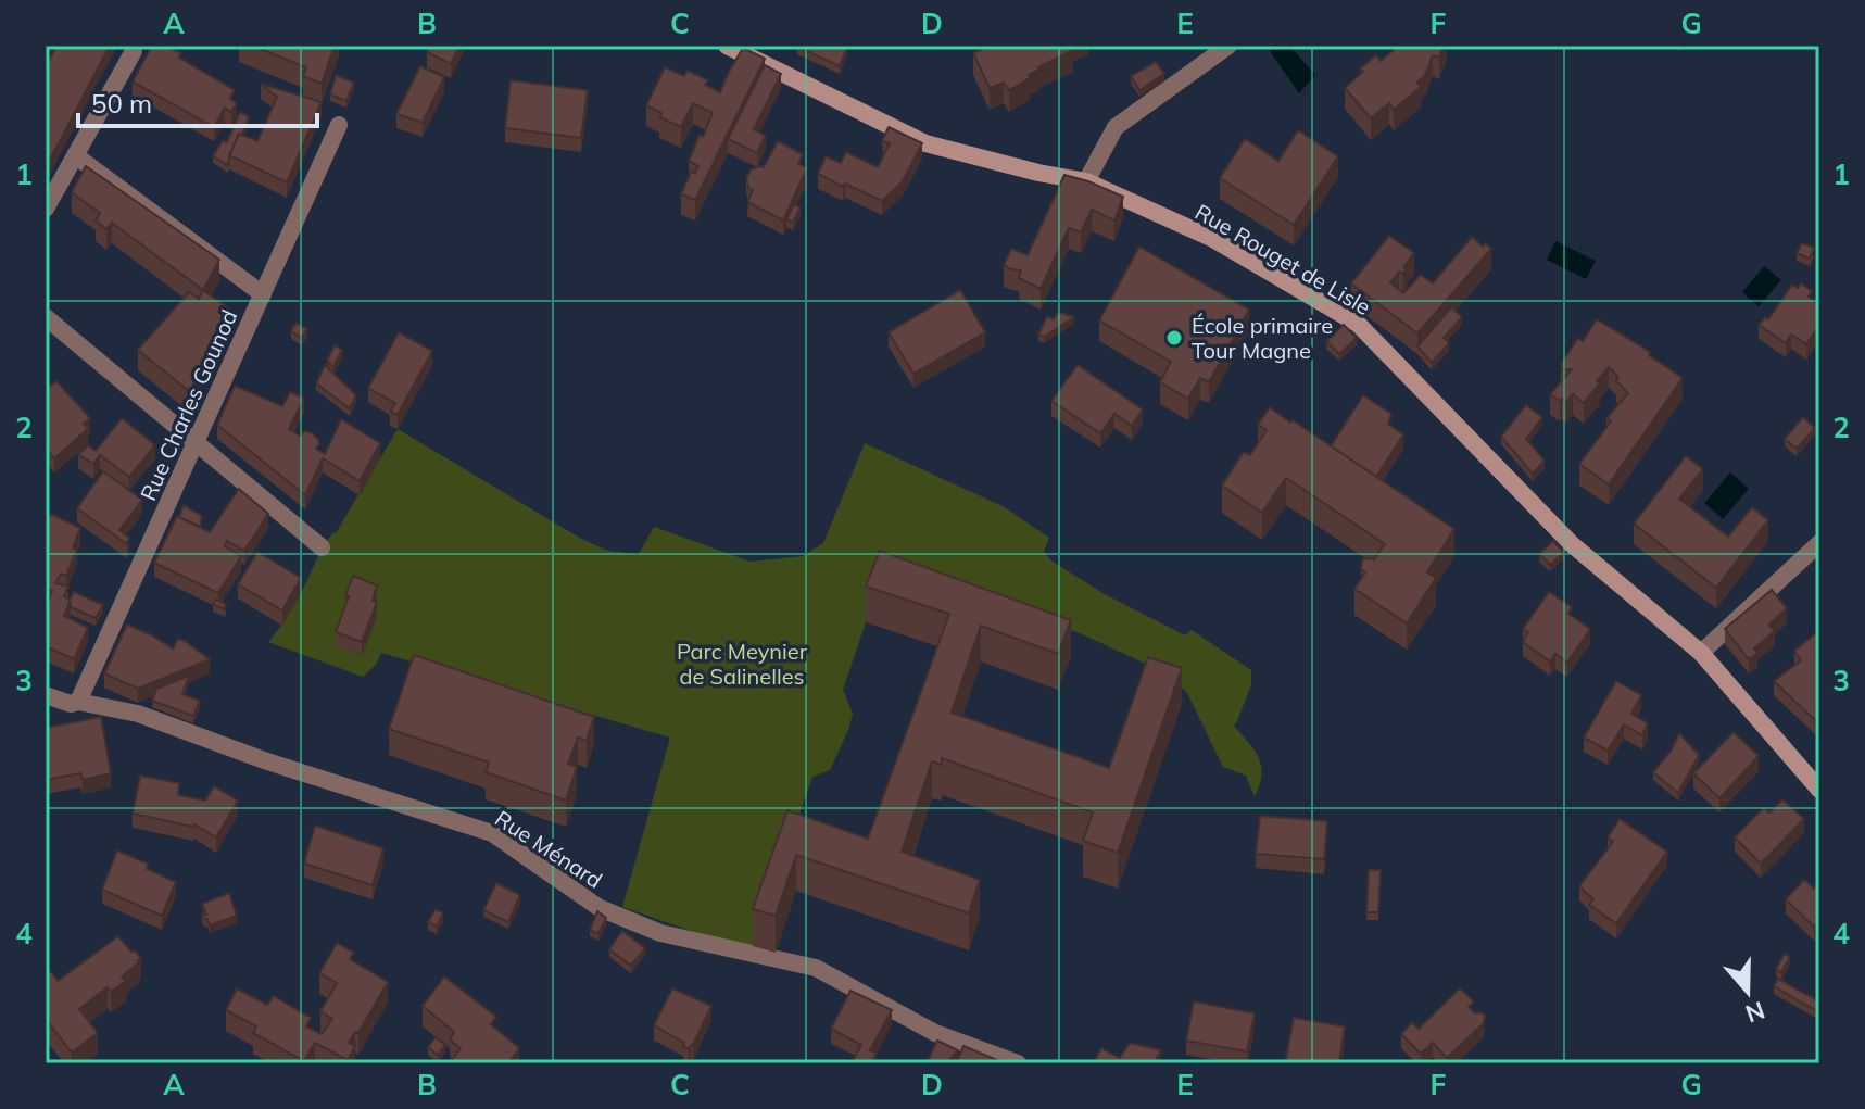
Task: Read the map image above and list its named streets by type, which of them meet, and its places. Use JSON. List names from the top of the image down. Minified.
{"streets":{"street":["Rue Rouget de Lisle","Rue Charles Gounod","Rue Ménard"]},"crossings":[["Rue Charles Gounod","Rue Ménard"]],"parks":["Parc Meynier de Salinelles"],"places":["École primaire Tour Magne"],"scale_bar":"50 m","north":"bottom","grid":{"columns":["A","B","C","D","E","F","G"],"rows":["1","2","3","4"]}}
